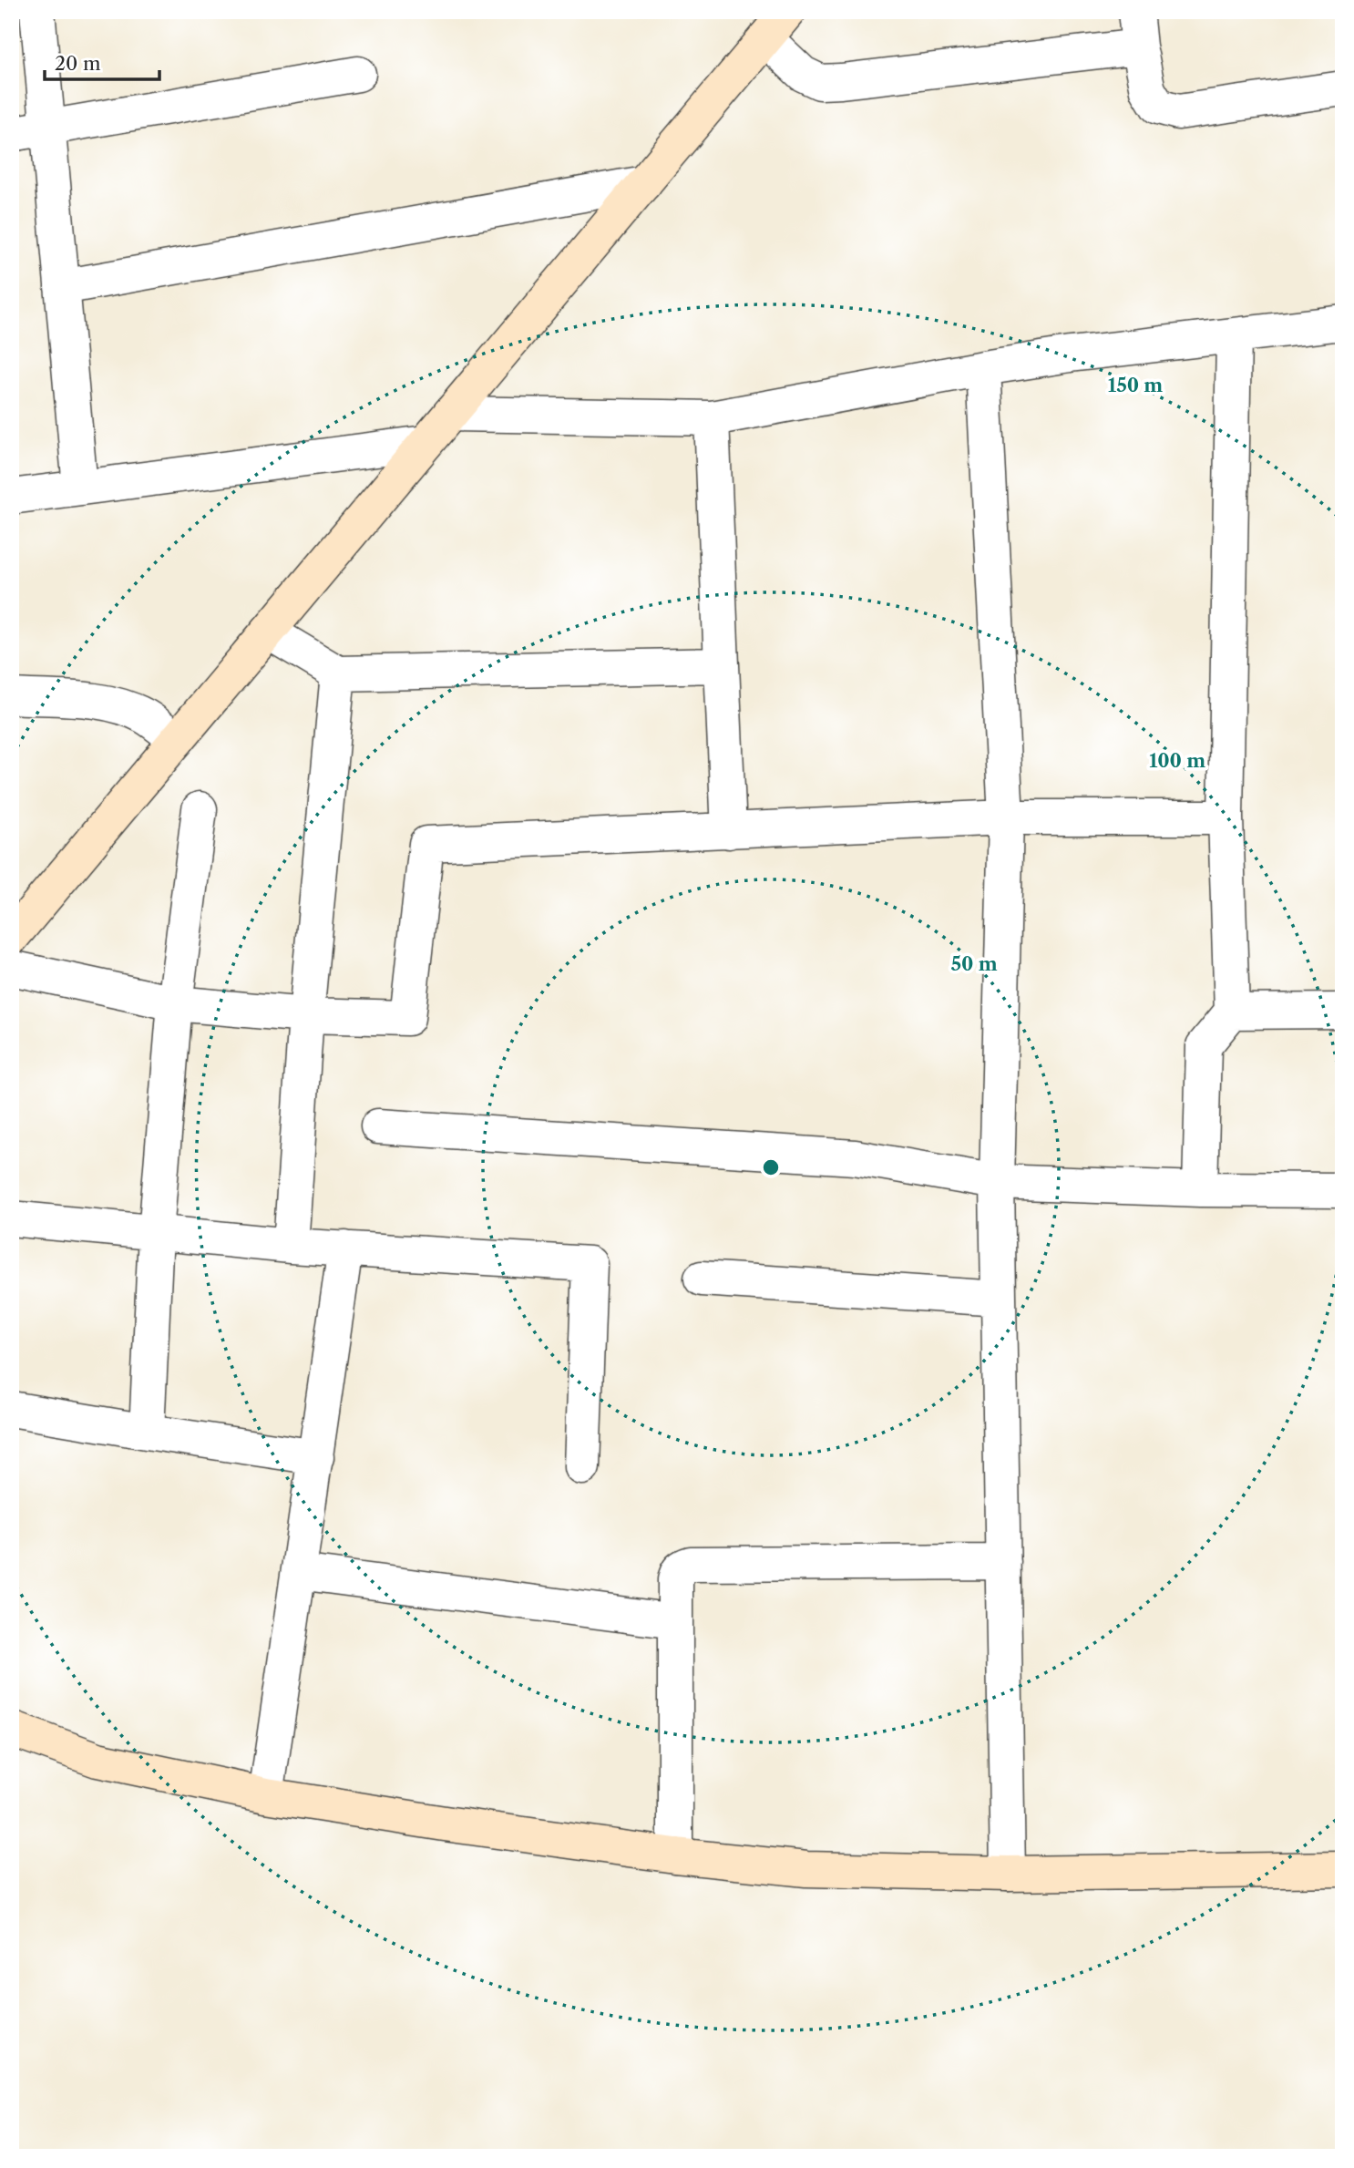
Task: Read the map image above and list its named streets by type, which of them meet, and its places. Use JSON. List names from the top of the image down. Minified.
{"scale_bar":"20 m","rings":["150 m","100 m","50 m"]}
